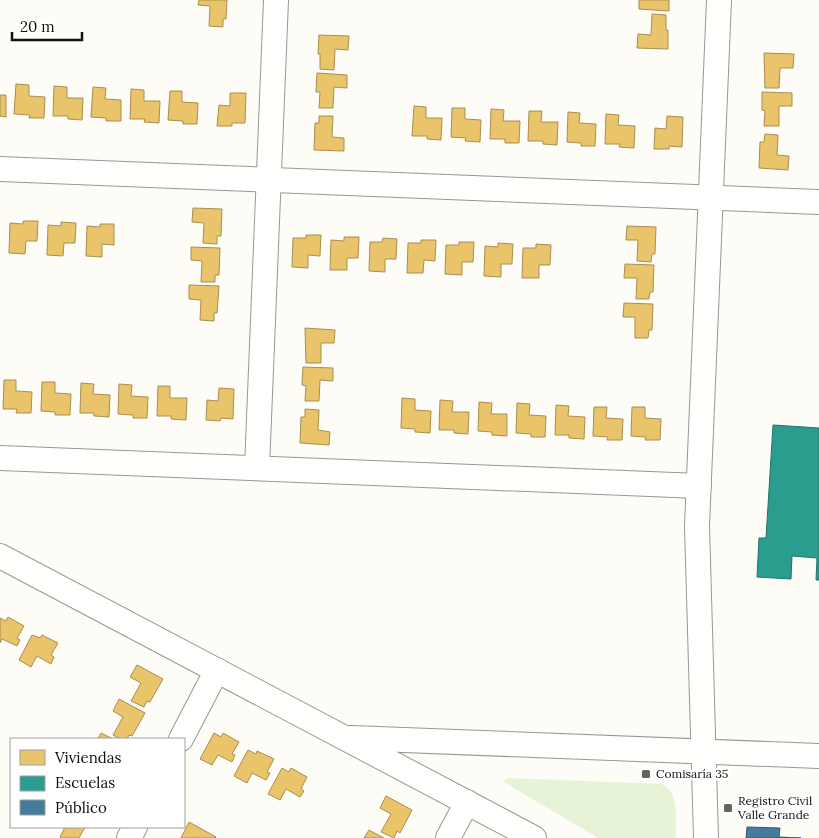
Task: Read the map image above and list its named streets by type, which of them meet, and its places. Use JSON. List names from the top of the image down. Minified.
{"places":{"transit":["Comisaría 35","Registro Civil Valle Grande"]},"legend":["Viviendas","Escuelas","Público"],"scale_bar":"20 m"}
